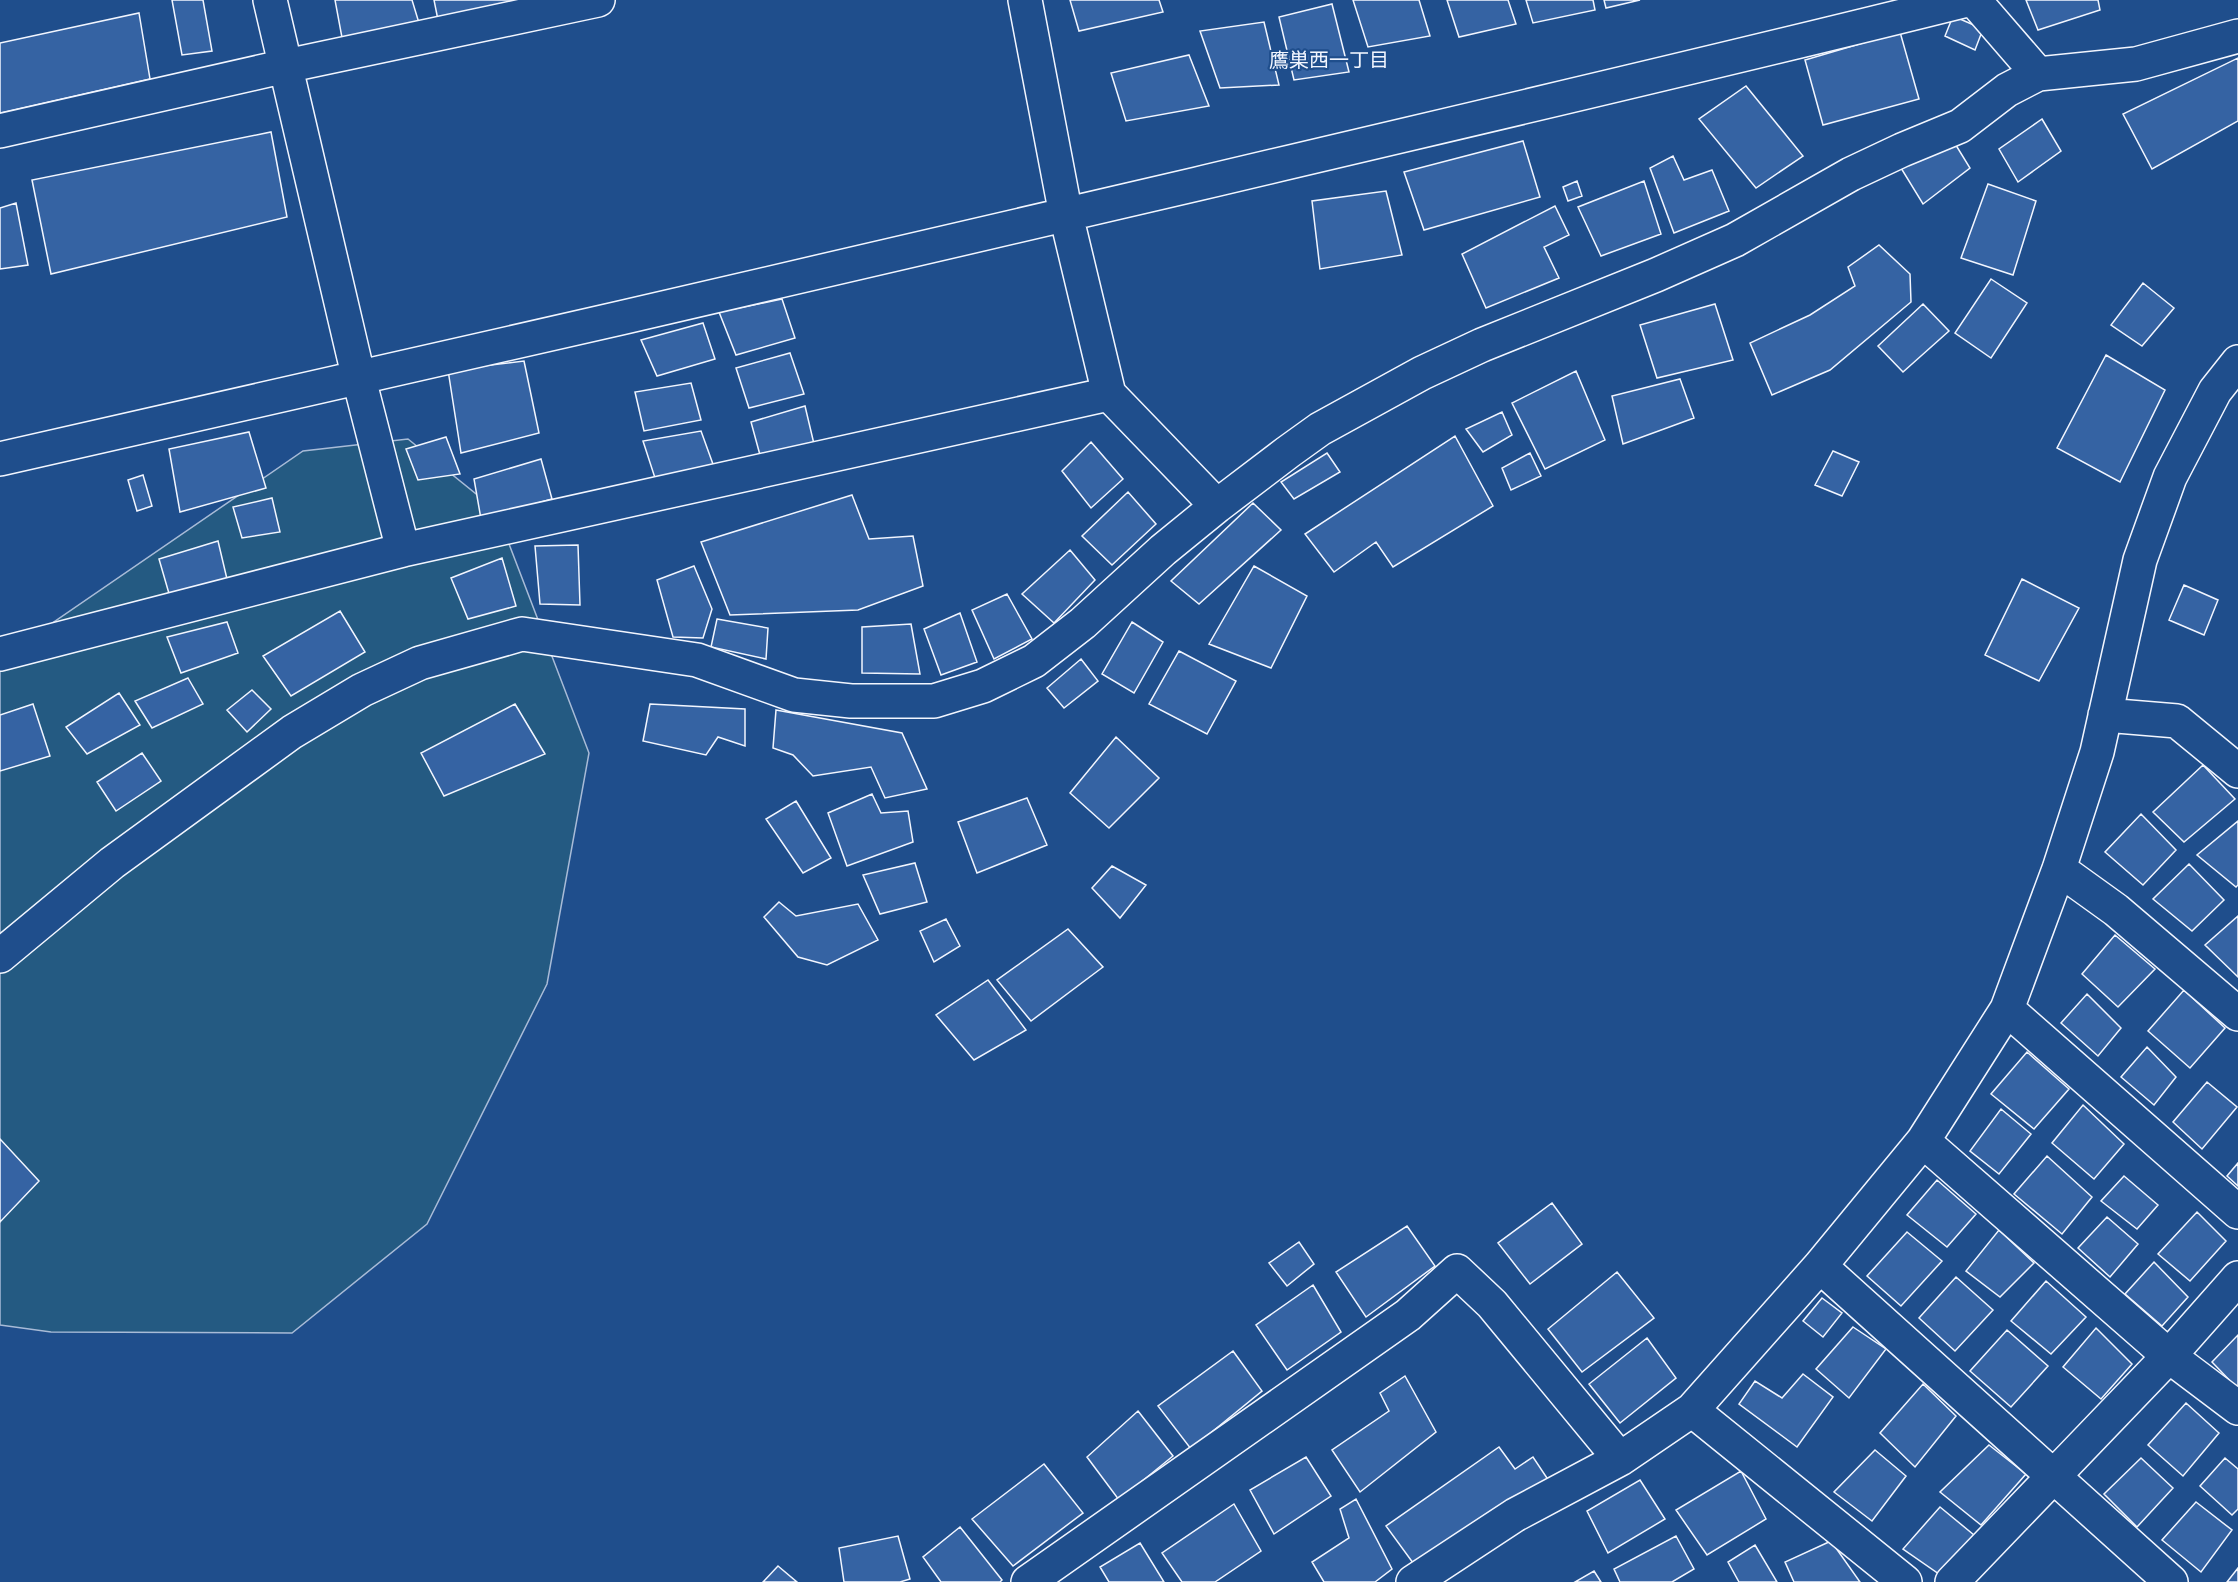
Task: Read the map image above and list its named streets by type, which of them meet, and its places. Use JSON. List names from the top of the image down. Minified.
{"districts":["鷹巣西一丁目"]}
